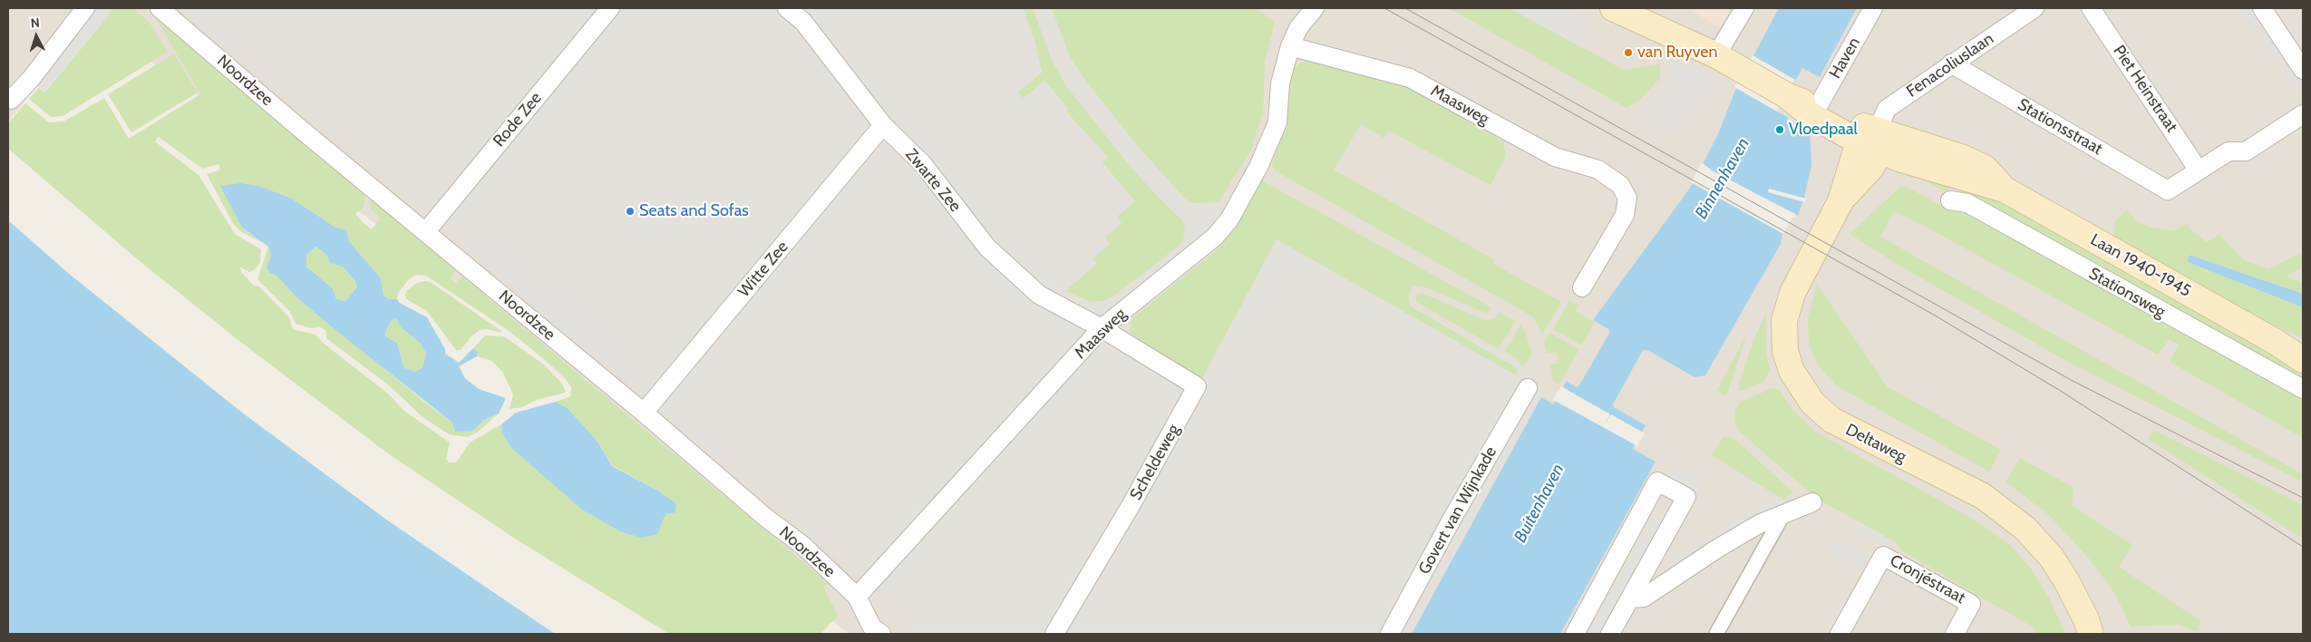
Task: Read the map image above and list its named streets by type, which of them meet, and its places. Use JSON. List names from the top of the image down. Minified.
{"streets":{"main road":["Laan 1940-1945","Deltaweg"],"street":["Haven","Fenacoliuslaan","Noordzee","Piet Heinstraat","Maasweg","Rode Zee","Stationsstraat","Zwarte Zee","Witte Zee","Stationsweg","Scheldeweg","Govert van Wijnkade","Cronjéstraat"]},"crossings":[["Haven","Laan 1940-1945"],["Fenacoliuslaan","Stationsstraat"],["Fenacoliuslaan","Laan 1940-1945"],["Fenacoliuslaan","Deltaweg"],["Noordzee","Maasweg"],["Noordzee","Rode Zee"],["Noordzee","Witte Zee"],["Piet Heinstraat","Stationsstraat"],["Maasweg","Zwarte Zee"],["Maasweg","Scheldeweg"],["Zwarte Zee","Witte Zee"],["Zwarte Zee","Scheldeweg"],["Laan 1940-1945","Deltaweg"]],"water":["Binnenhaven","Buitenhaven"],"places":["van Ruyven","Vloedpaal","Seats and Sofas"],"north":"top"}
